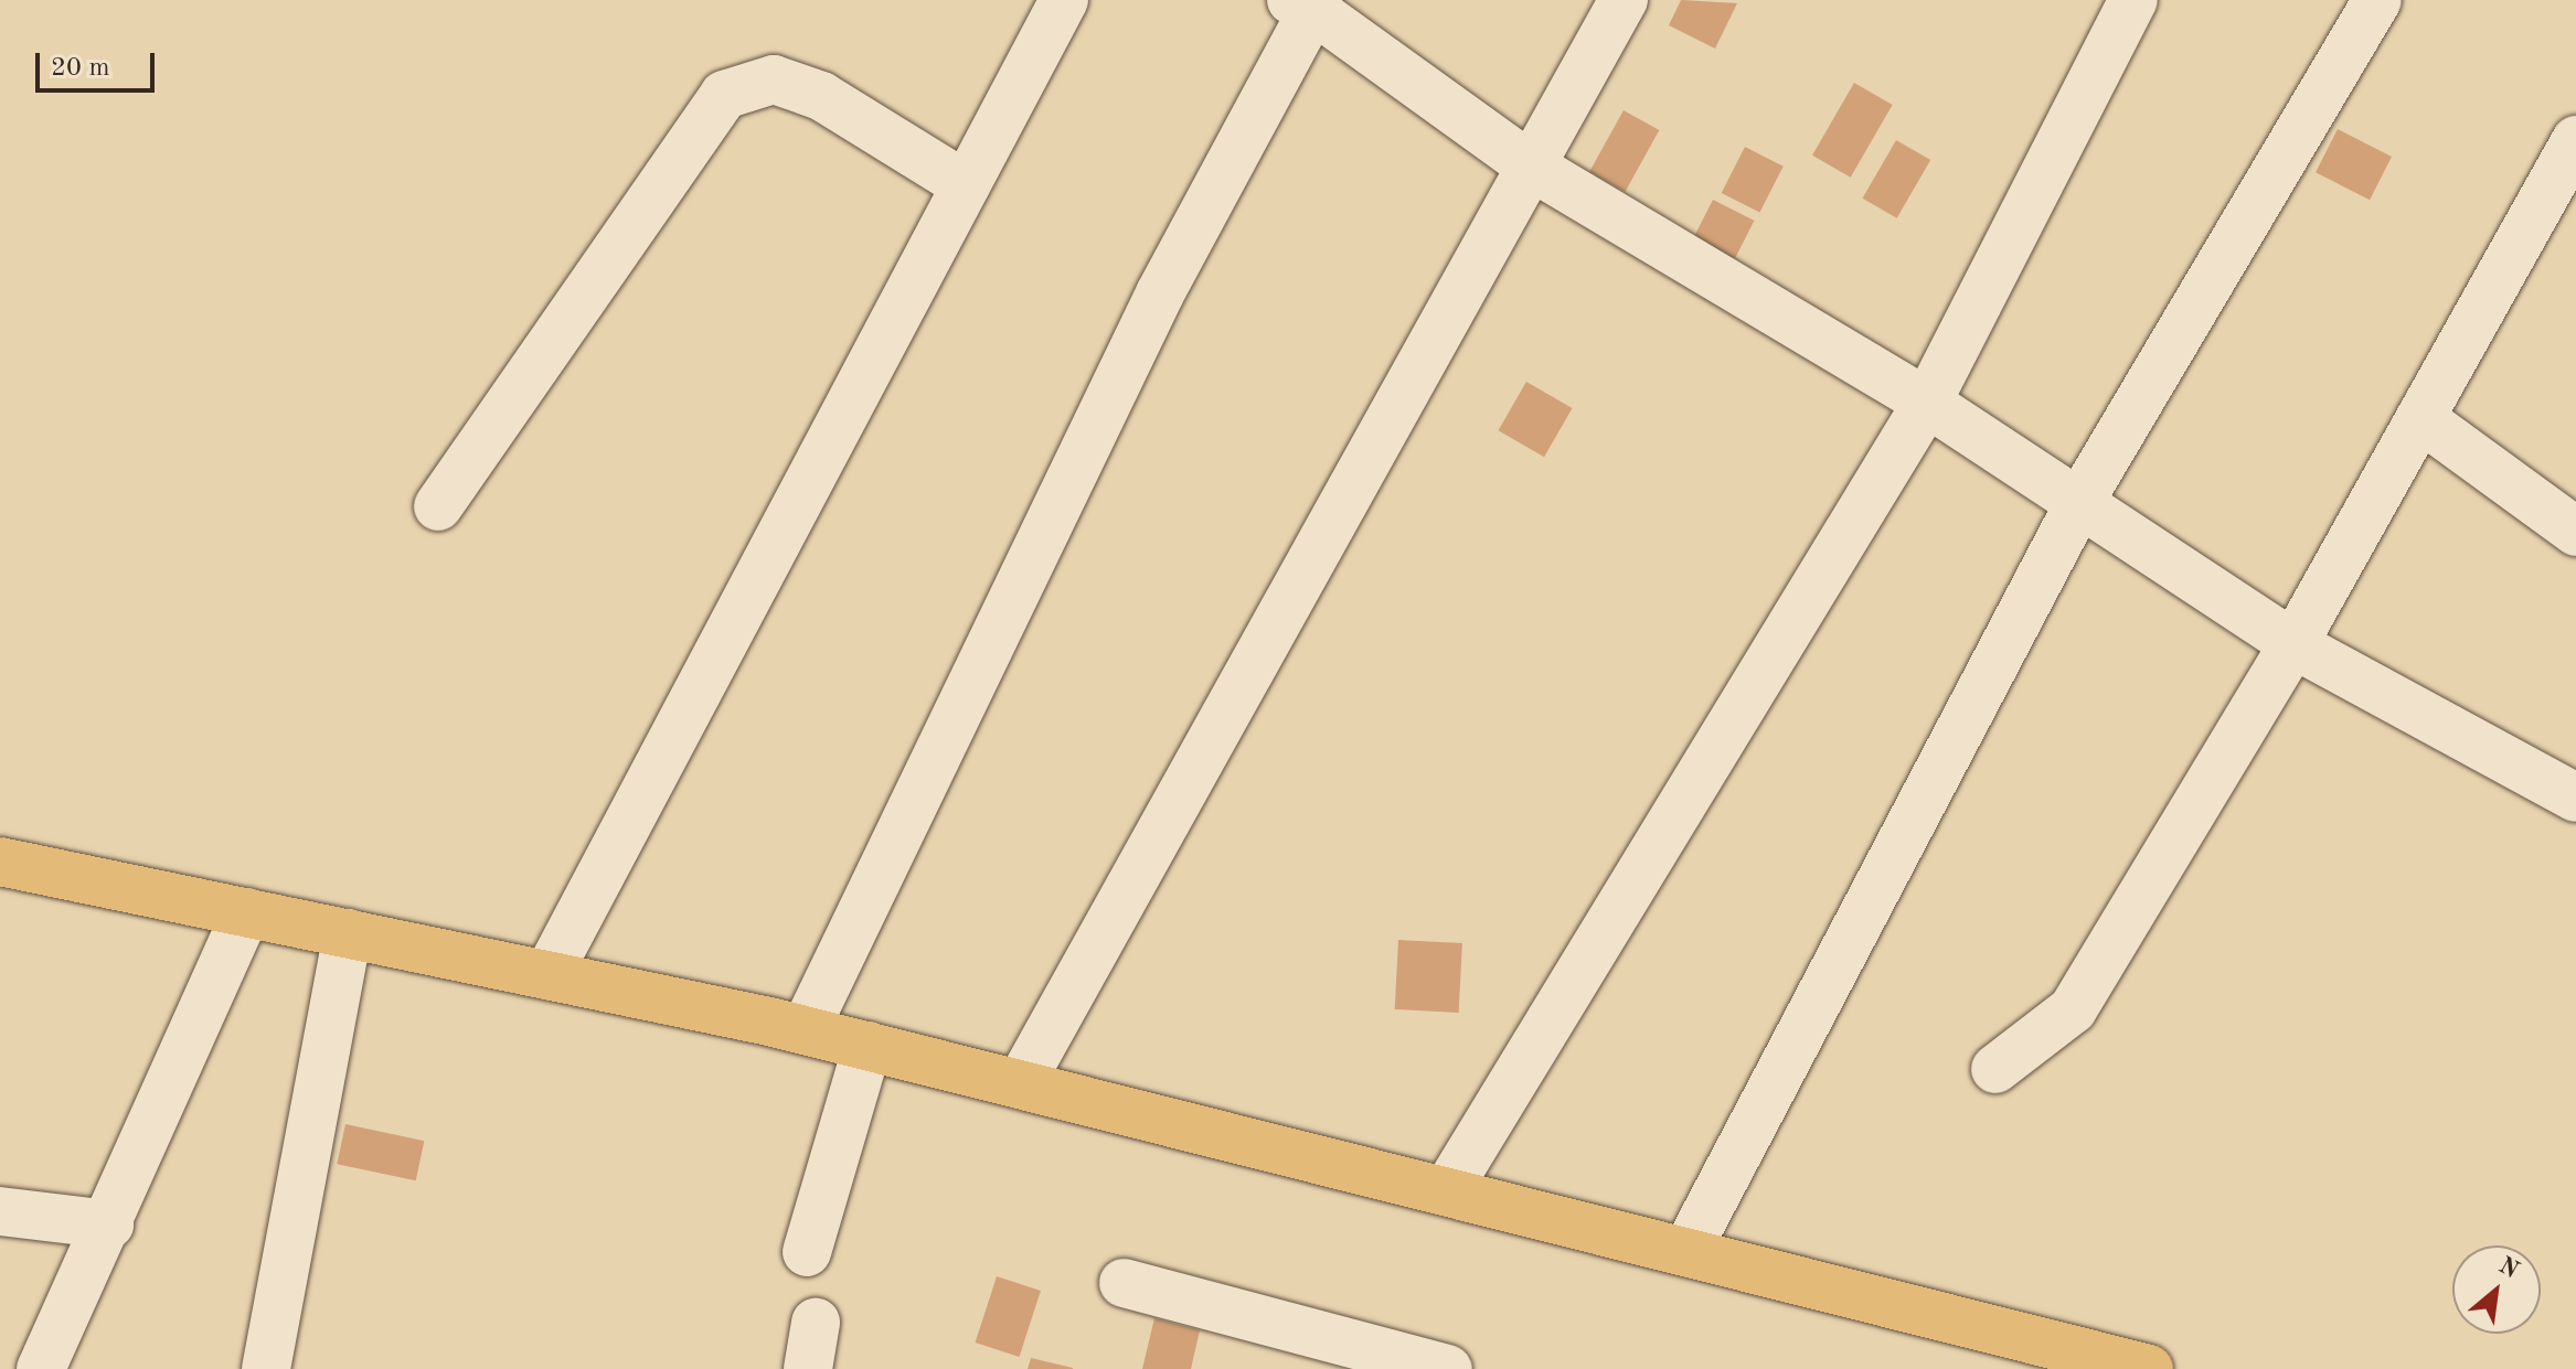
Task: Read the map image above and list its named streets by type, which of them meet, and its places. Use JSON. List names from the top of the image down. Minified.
{"scale_bar":"20 m","north":"top right"}
